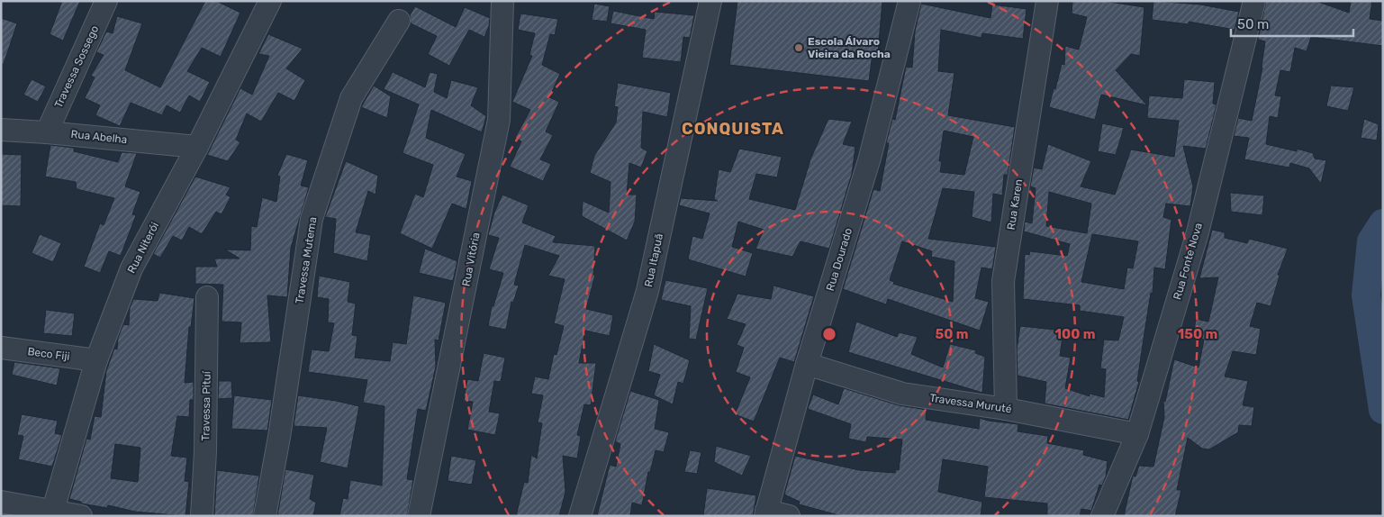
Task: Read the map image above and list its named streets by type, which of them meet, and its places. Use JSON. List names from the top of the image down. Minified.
{"streets":{"street":["Travessa Sossego","Rua Abelha","Rua Karen","Rua Niterói","Rua Vitória","Rua Dourado","Travessa Mutema","Rua Itapuã","Rua Fonte Nova","Beco Fiji","Travessa Muruté","Travessa Pituí"]},"crossings":[["Travessa Sossego","Rua Abelha"],["Rua Abelha","Rua Niterói"],["Rua Karen","Travessa Muruté"],["Rua Niterói","Beco Fiji"],["Rua Dourado","Travessa Muruté"],["Rua Fonte Nova","Travessa Muruté"]],"districts":["CONQUISTA"],"places":["Escola Álvaro Vieira da Rocha"],"scale_bar":"50 m","rings":["50 m","100 m","150 m"]}
